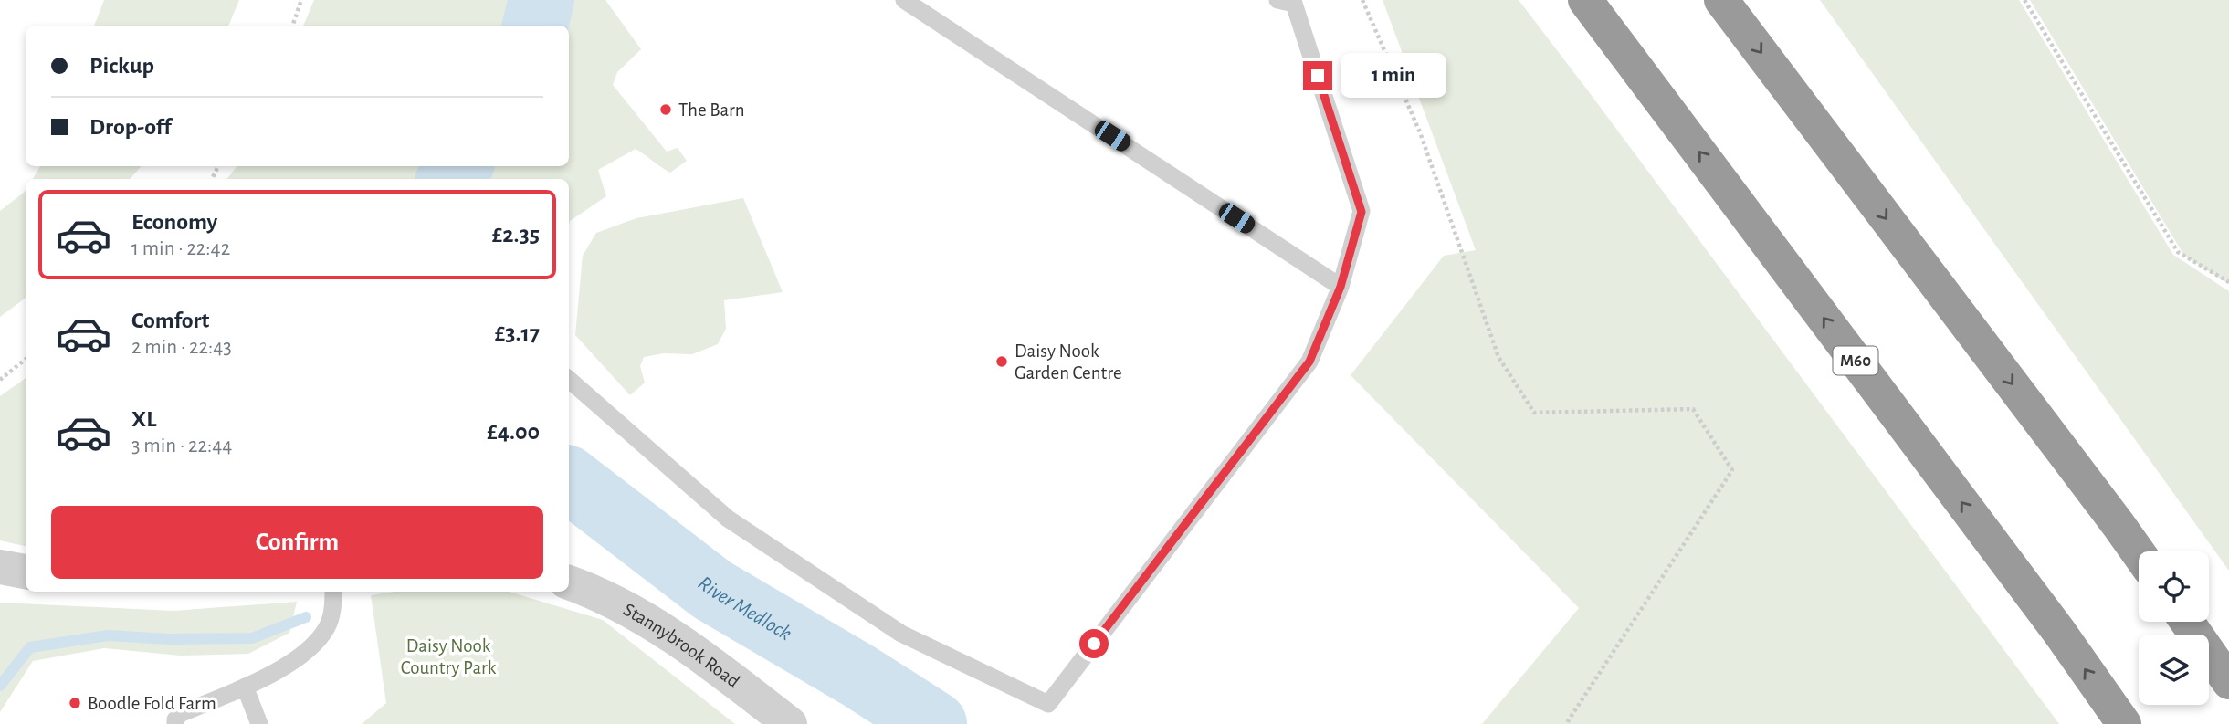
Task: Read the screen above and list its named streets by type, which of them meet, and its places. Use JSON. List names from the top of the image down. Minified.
{"streets":{"highway":["M60"],"street":["Stannybrook Road"]},"water":["River Medlock"],"parks":["Daisy Nook Country Park"],"places":["The Barn","Daisy Nook Garden Centre","Boodle Fold Farm"],"page":{"banner":["Pickup","Drop-off"],"bubble":"1 min","list":[{"name":"Economy","note":"1 min · 22:42","value":"£2.35"},{"name":"Comfort","note":"2 min · 22:43","value":"£3.17"},{"name":"XL","note":"3 min · 22:44","value":"£4.00"}],"buttons":"Confirm"}}
